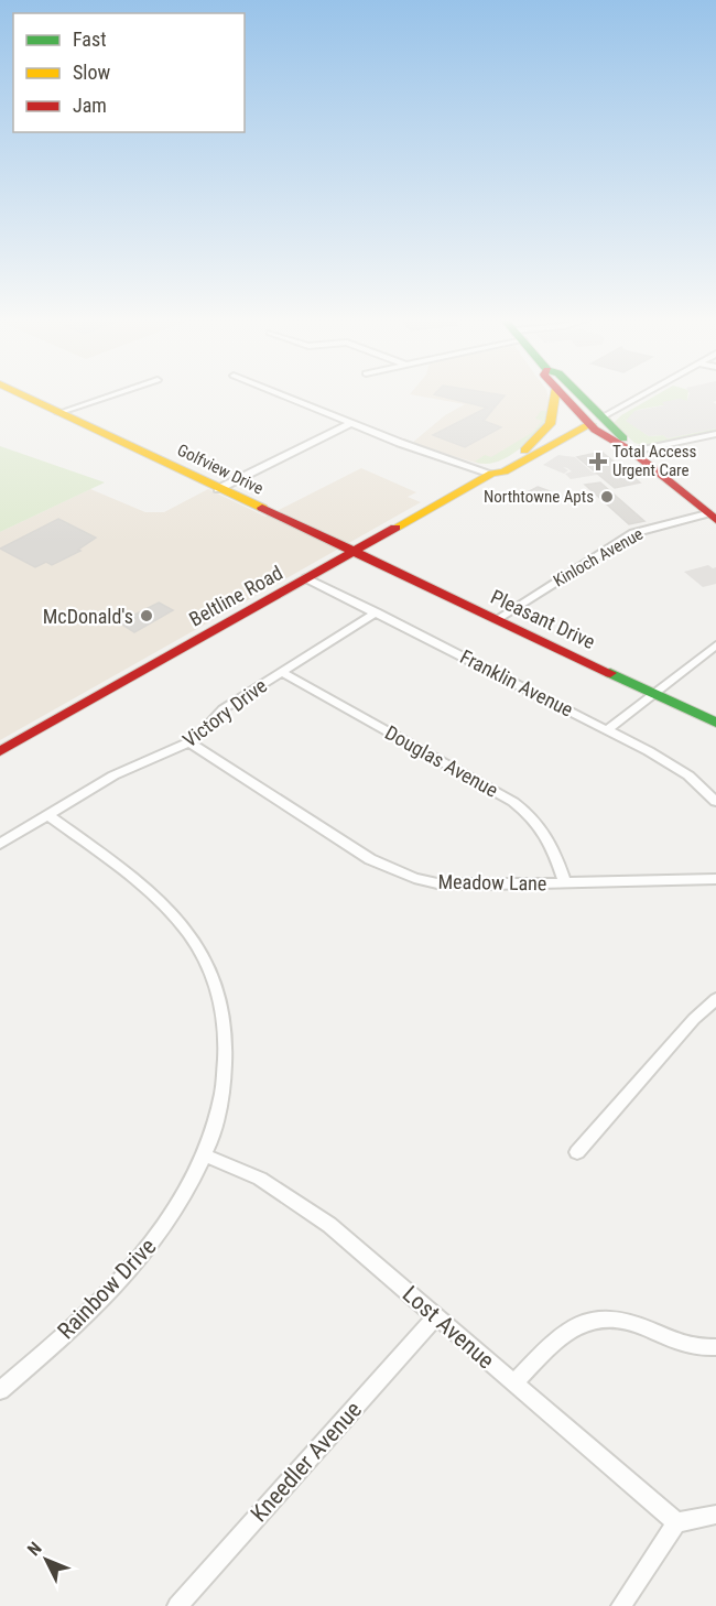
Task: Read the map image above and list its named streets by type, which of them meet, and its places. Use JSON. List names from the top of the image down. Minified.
{"streets":{"main road":["Golfview Drive","Beltline Road","Pleasant Drive"],"street":["Kinloch Avenue","Franklin Avenue","Victory Drive","Douglas Avenue","Meadow Lane","Rainbow Drive","Lost Avenue","Kneedler Avenue"]},"crossings":[["Golfview Drive","Beltline Road"],["Golfview Drive","Pleasant Drive"],["Kinloch Avenue","Pleasant Drive"],["Beltline Road","Pleasant Drive"],["Beltline Road","Franklin Avenue"],["Franklin Avenue","Victory Drive"],["Victory Drive","Douglas Avenue"],["Victory Drive","Meadow Lane"],["Victory Drive","Rainbow Drive"],["Douglas Avenue","Meadow Lane"],["Rainbow Drive","Lost Avenue"],["Lost Avenue","Kneedler Avenue"]],"places":{"health":["Total Access Urgent Care"],"other":["Northtowne Apts","McDonald's"]},"legend":["Fast","Slow","Jam"],"north":"top left"}
